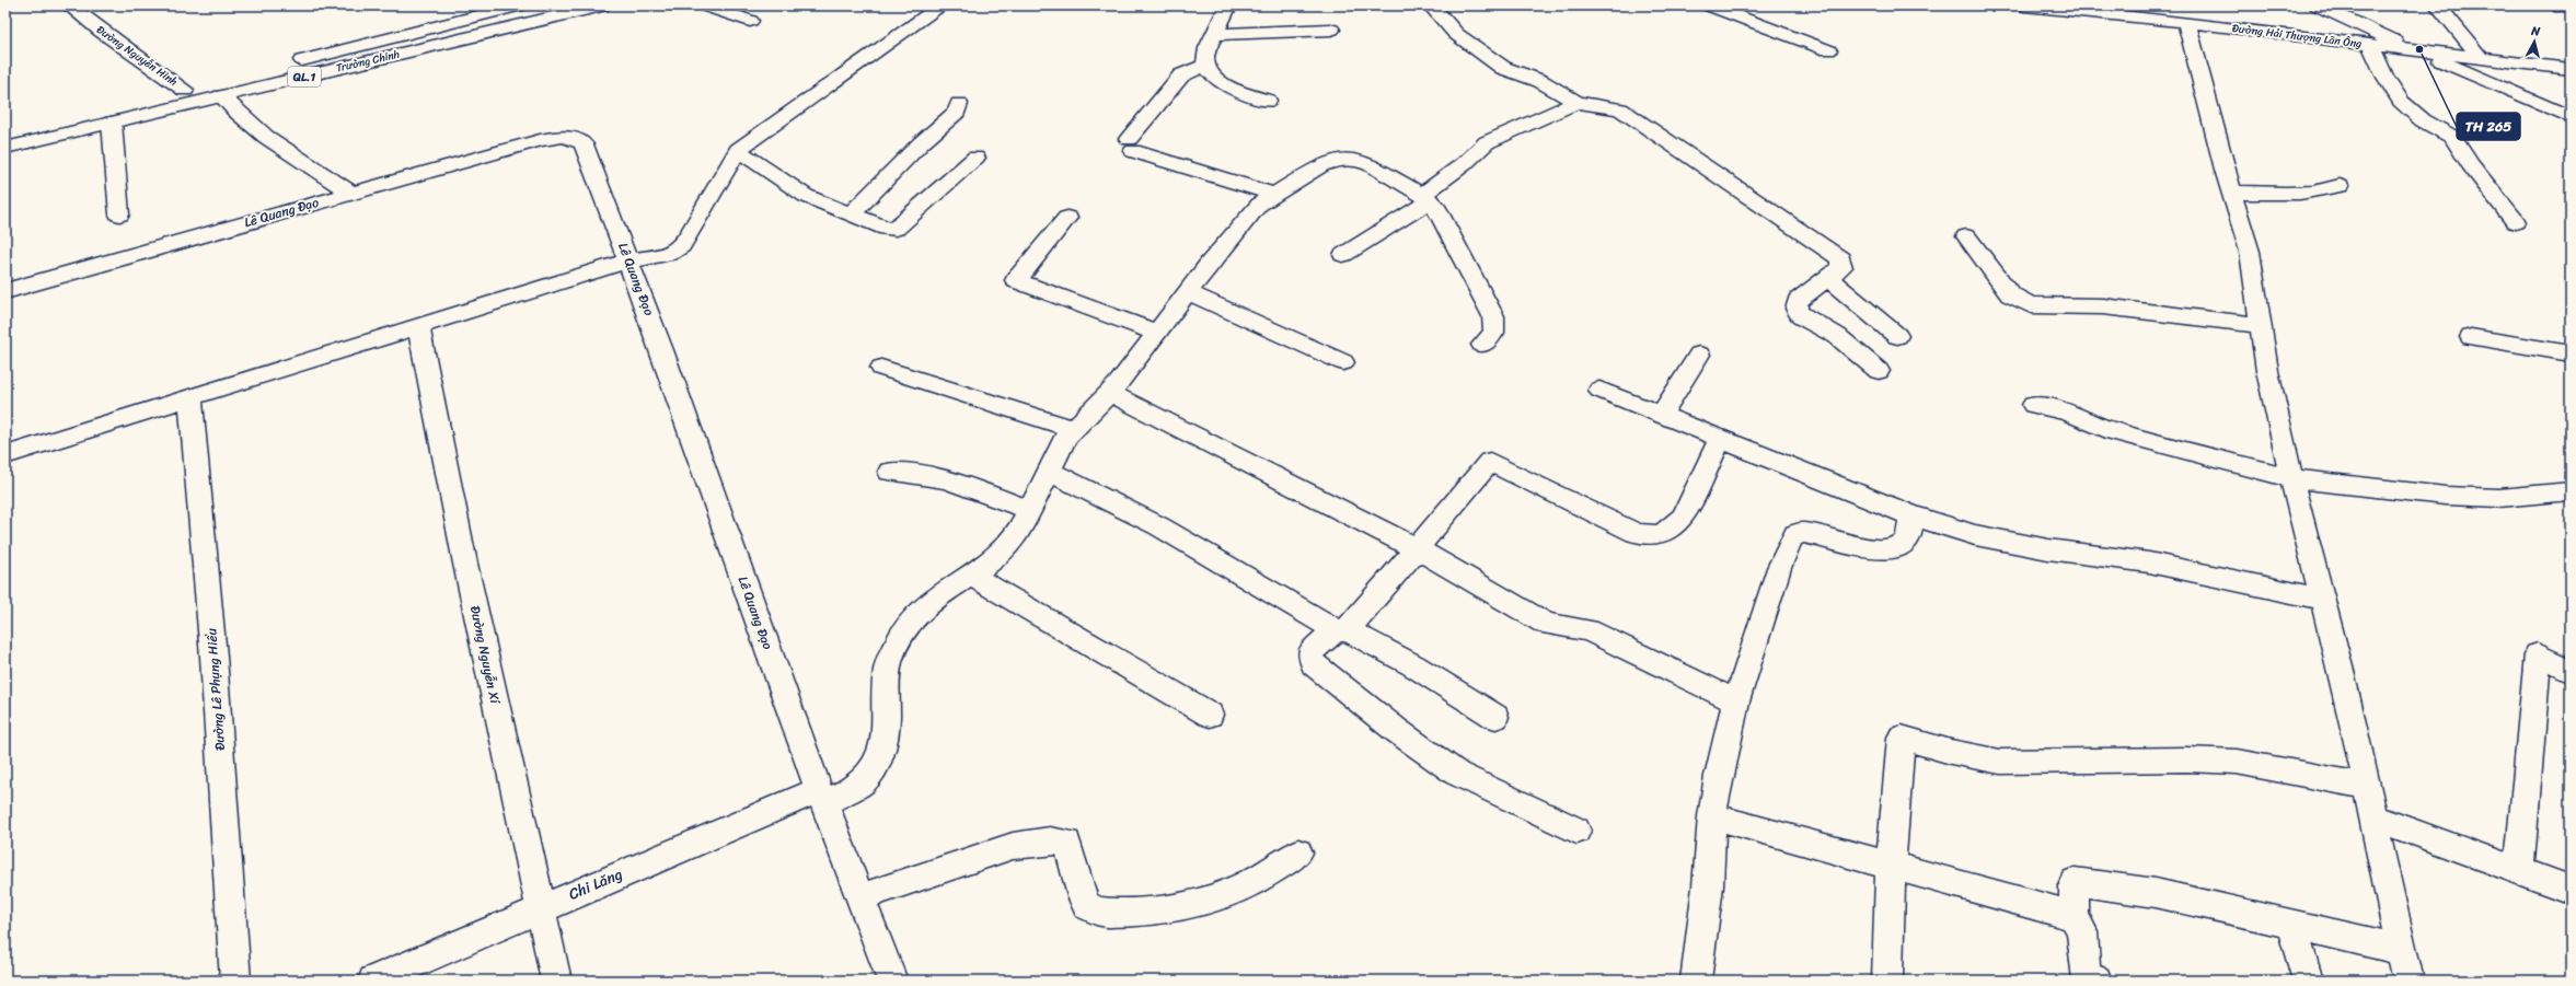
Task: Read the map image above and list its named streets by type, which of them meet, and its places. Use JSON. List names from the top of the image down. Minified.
{"streets":{"main road":["Đường Hải Thượng Lãn Ông","Đường Nguyễn Hinh","Trường Chinh","QL.1","Lê Quang Đạo","Đường Nguyễn Xí","Đường Lê Phụng Hiểu","Chi Lăng"]},"crossings":[["Đường Nguyễn Hinh","Trường Chinh"],["Lê Quang Đạo","Chi Lăng"],["Đường Nguyễn Xí","Chi Lăng"]],"places":["TH 265"],"north":"top"}
